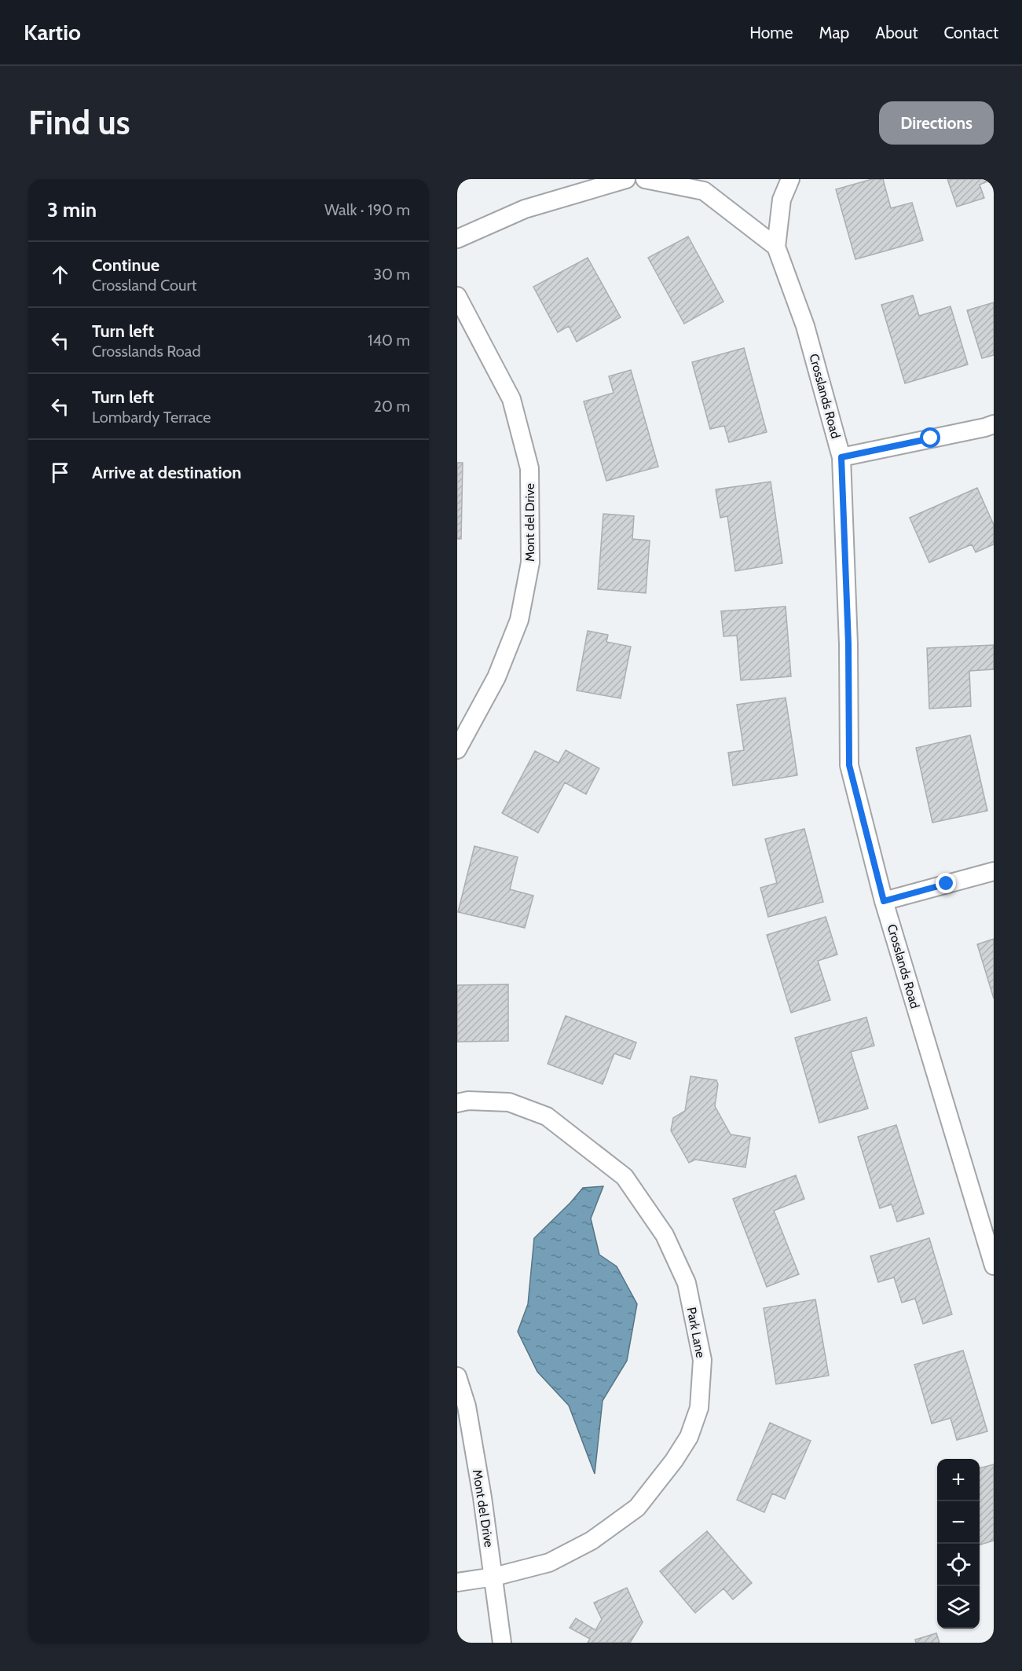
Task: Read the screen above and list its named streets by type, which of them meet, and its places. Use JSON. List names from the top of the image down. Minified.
{"streets":{"street":["Crosslands Road","Mont del Drive","Park Lane"]},"crossings":[["Mont del Drive","Park Lane"]],"page":{"header":"Kartio","nav":["Home","Map","About","Contact"],"buttons":"Directions","title":"Find us","heading":["3 min","Walk · 190 m"],"list":[["Continue","Crossland Court","30 m"],["Turn left","Crosslands Road","140 m"],["Turn left","Lombardy Terrace","20 m"],"Arrive at destination"],"map_buttons":["+","−"]}}
